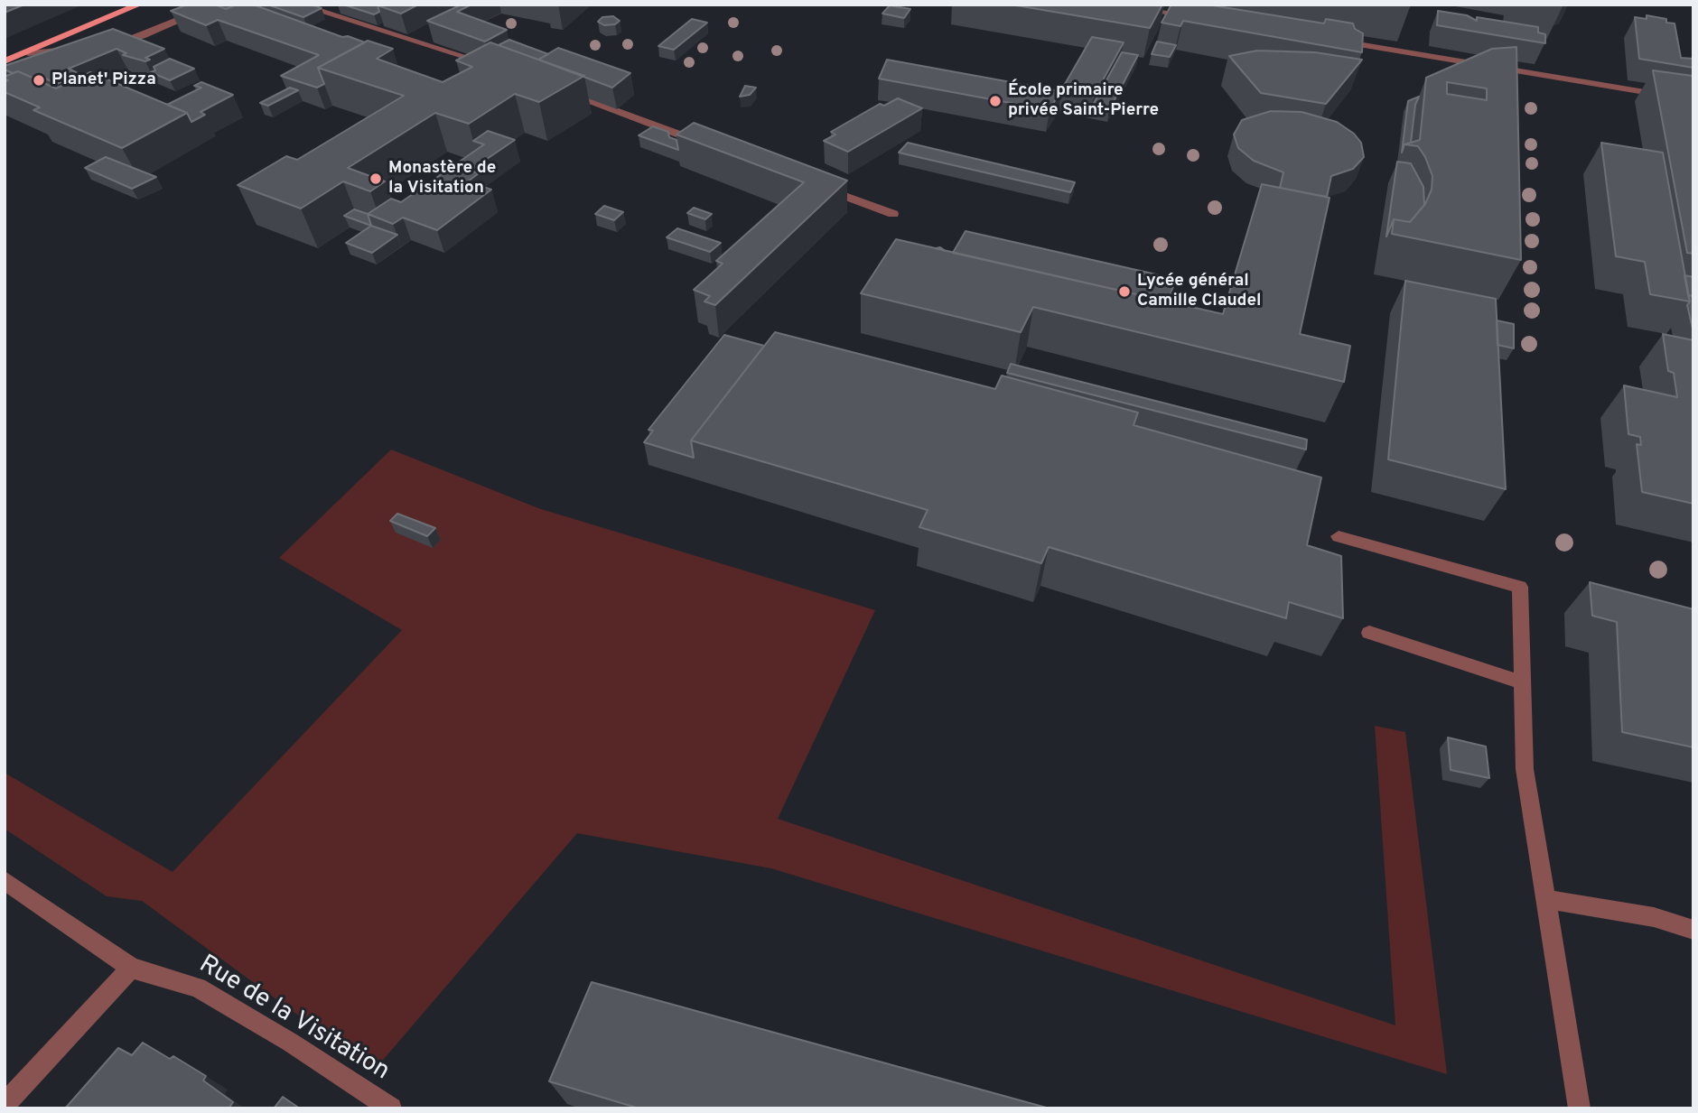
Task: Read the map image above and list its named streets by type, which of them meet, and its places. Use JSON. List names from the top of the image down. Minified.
{"streets":{"street":["Rue de la Visitation"]},"places":["Planet' Pizza","École primaire privée Saint-Pierre","Monastère de la Visitation","Lycée général Camille Claudel"]}
